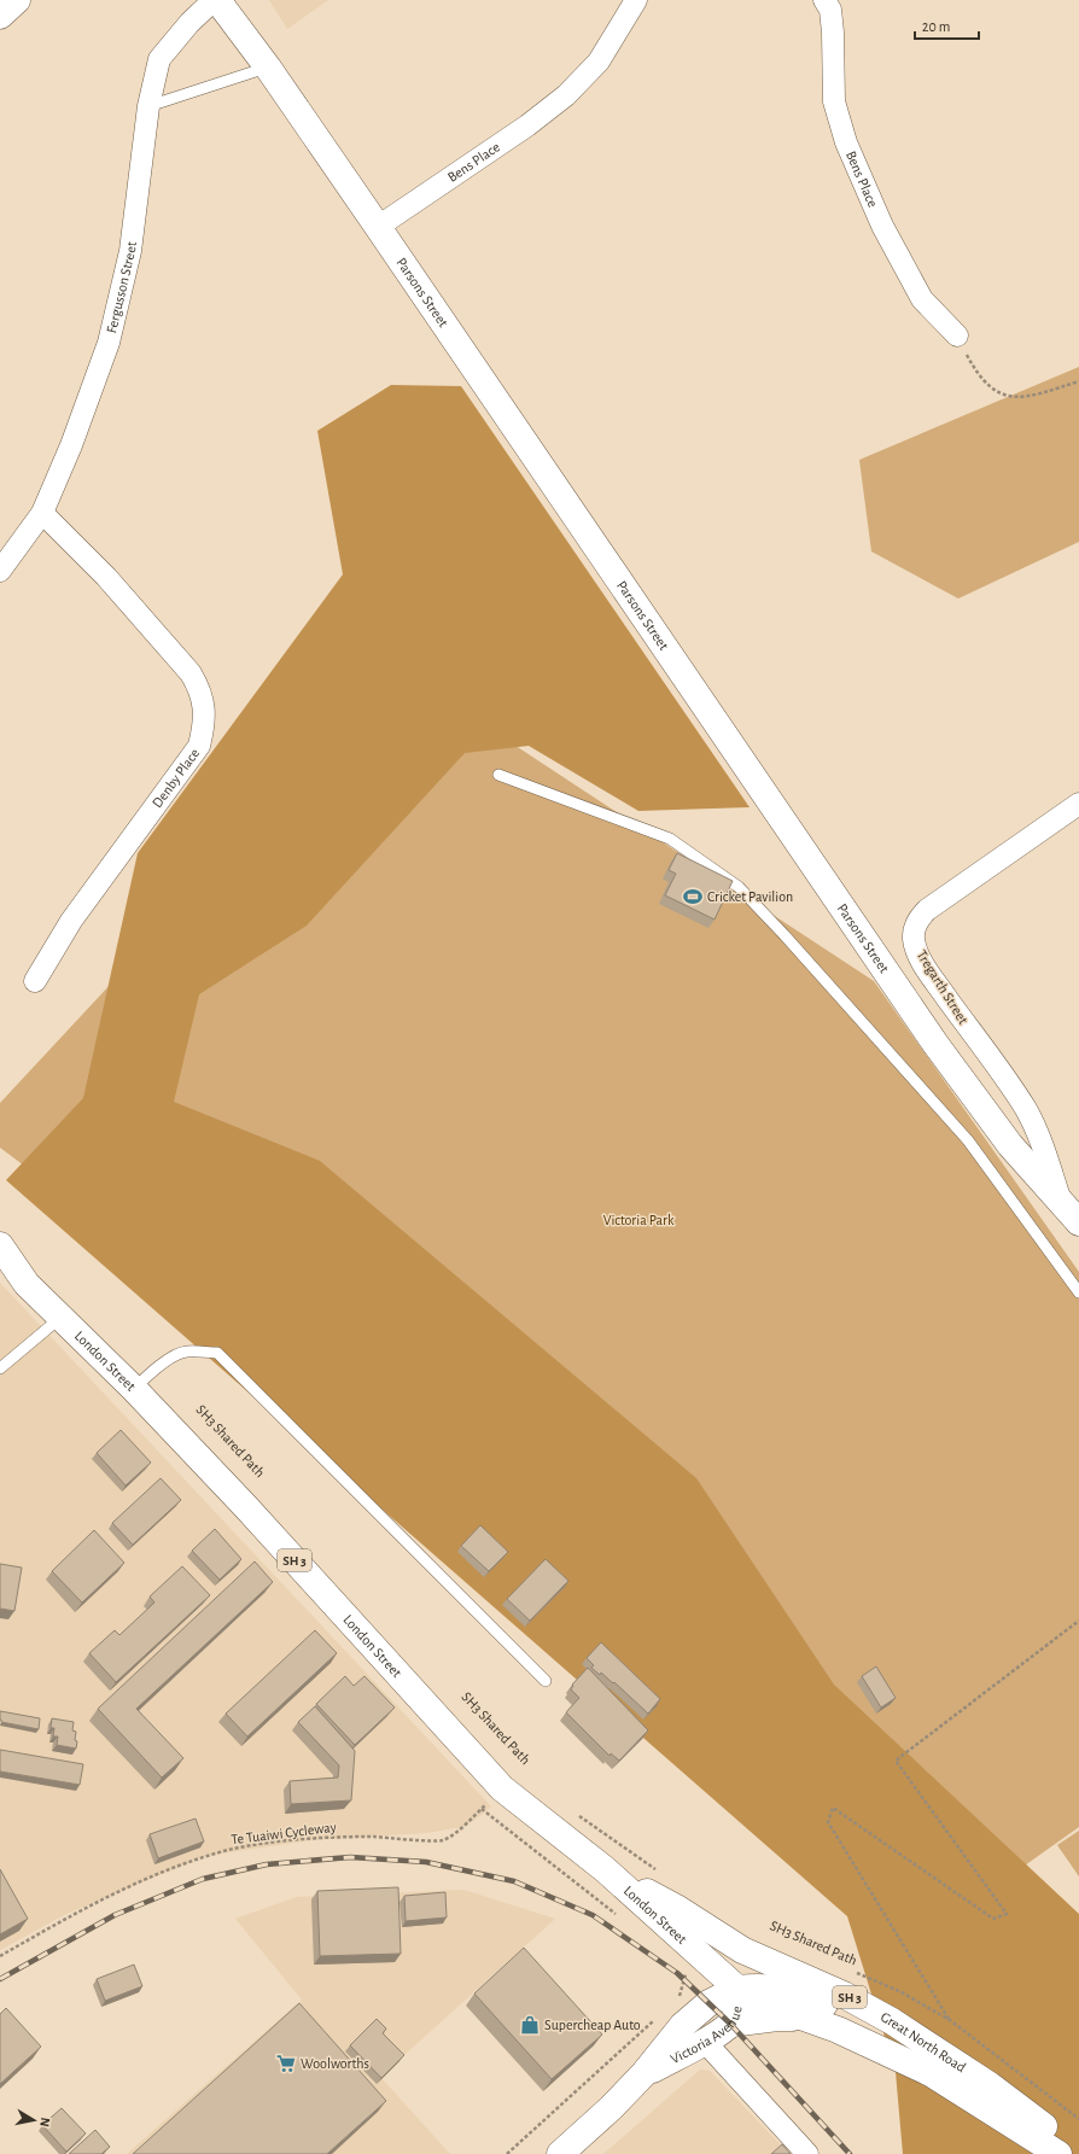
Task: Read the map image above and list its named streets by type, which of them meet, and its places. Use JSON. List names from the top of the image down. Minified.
{"streets":{"main road":["Parsons Street","London Street","SH 3","Victoria Avenue","Great North Road"],"street":["Bens Place","Fergusson Street","Denby Place","Tregarth Street"],"path":["SH3 Shared Path","Te Tuaiwi Cycleway"]},"crossings":[["Bens Place","Parsons Street"],["Fergusson Street","Parsons Street"],["Fergusson Street","Denby Place"],["Parsons Street","Tregarth Street"],["London Street","Victoria Avenue"],["London Street","Great North Road"],["Victoria Avenue","Great North Road"]],"parks":["Victoria Park"],"places":{"sports":["Cricket Pavilion"],"shop":["Supercheap Auto"],"supermarket":["Woolworths"]},"scale_bar":"20 m","north":"right"}
